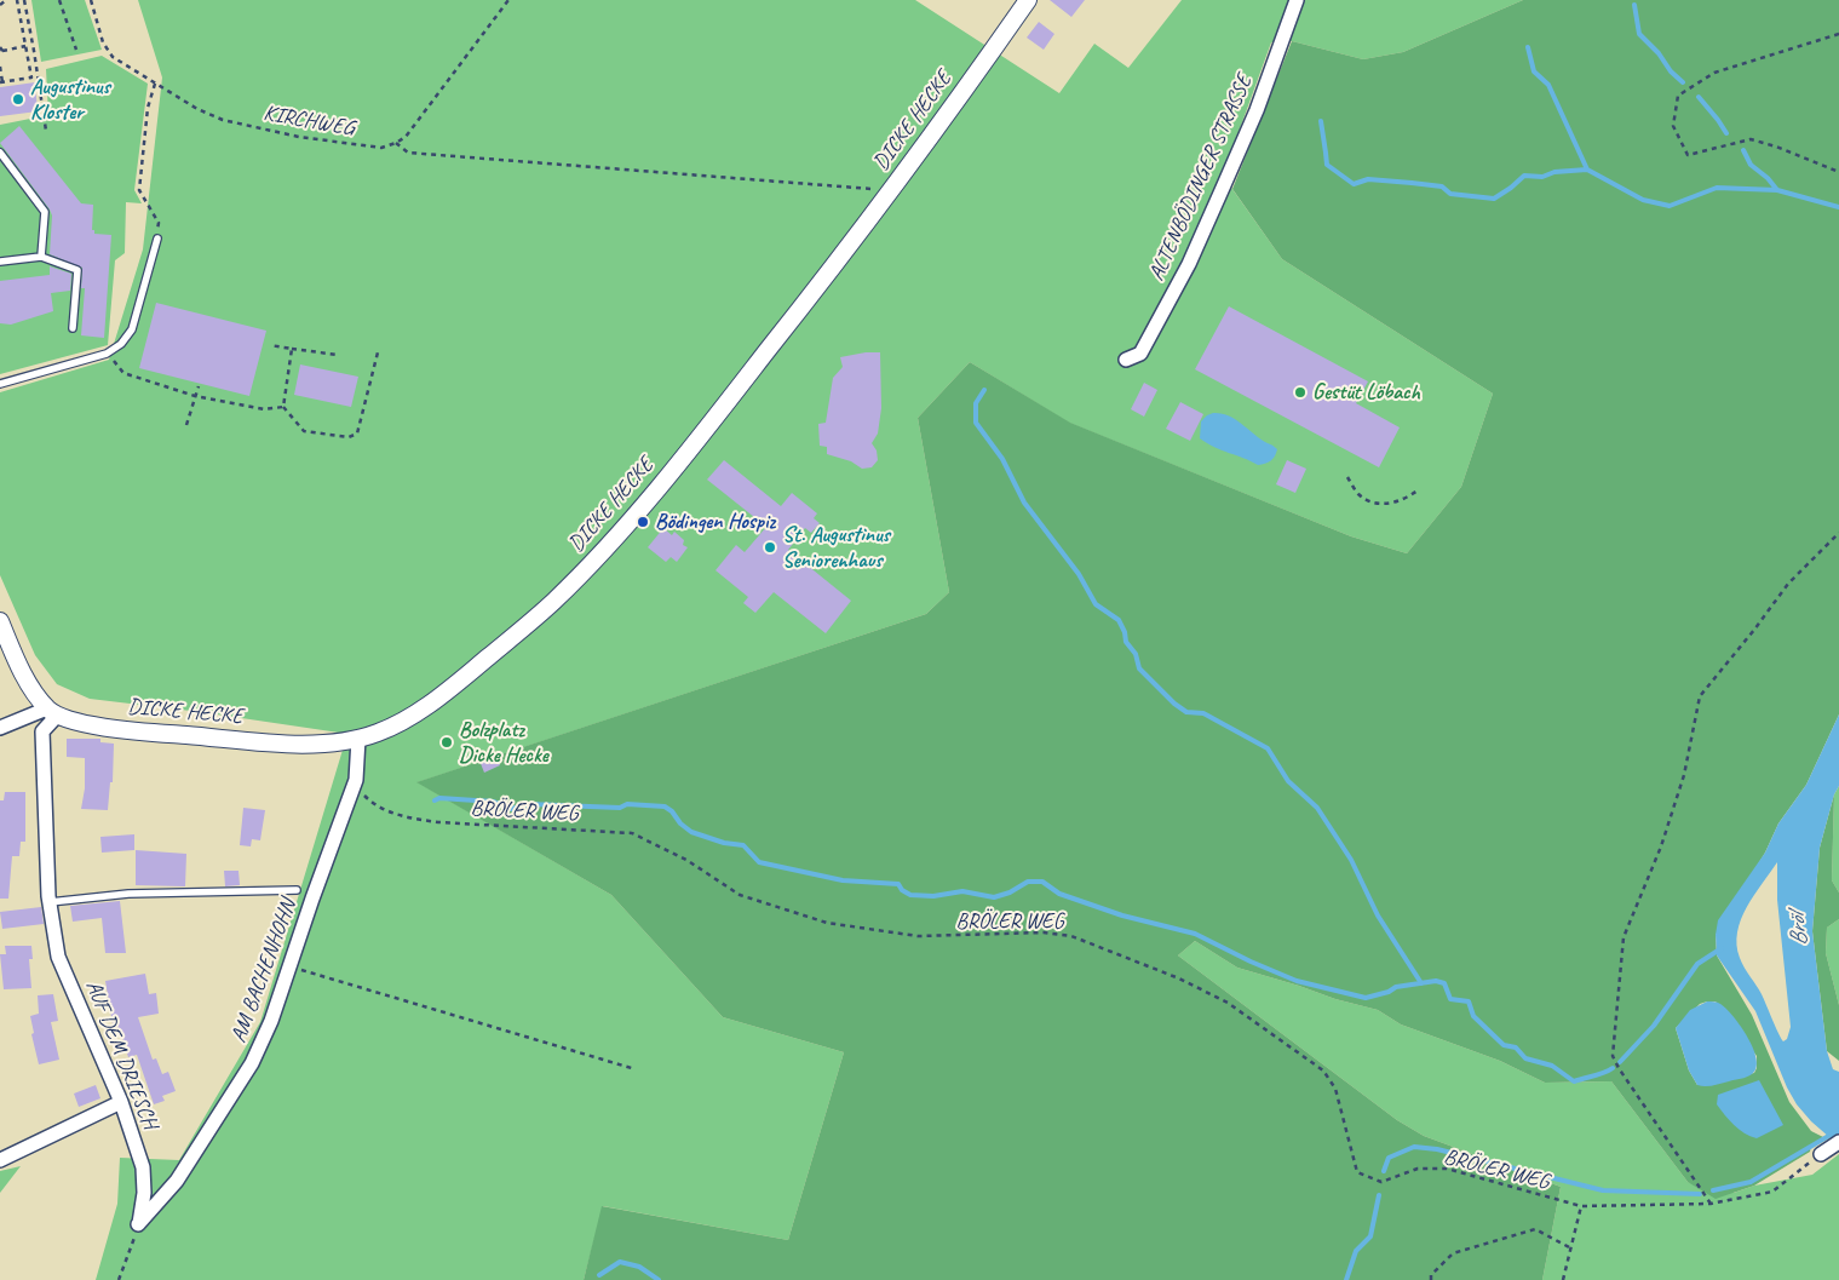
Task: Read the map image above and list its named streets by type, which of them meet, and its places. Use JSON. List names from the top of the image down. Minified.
{"streets":{"street":["DICKE HECKE","ALTENBÖDINGER STRASSE","AM BACHENHOHN","AUF DEM DRIESCH"],"path":["KIRCHWEG","BRÖLER WEG"]},"crossings":[["DICKE HECKE","AM BACHENHOHN"],["DICKE HECKE","AUF DEM DRIESCH"],["BRÖLER WEG","AM BACHENHOHN"],["AM BACHENHOHN","AUF DEM DRIESCH"]],"water":["Bröl"],"places":["Augustinus Kloster","Gestüt Löbach","Bödingen Hospiz","St. Augustinus Seniorenhaus","Bolzplatz Dicke Hecke"]}
